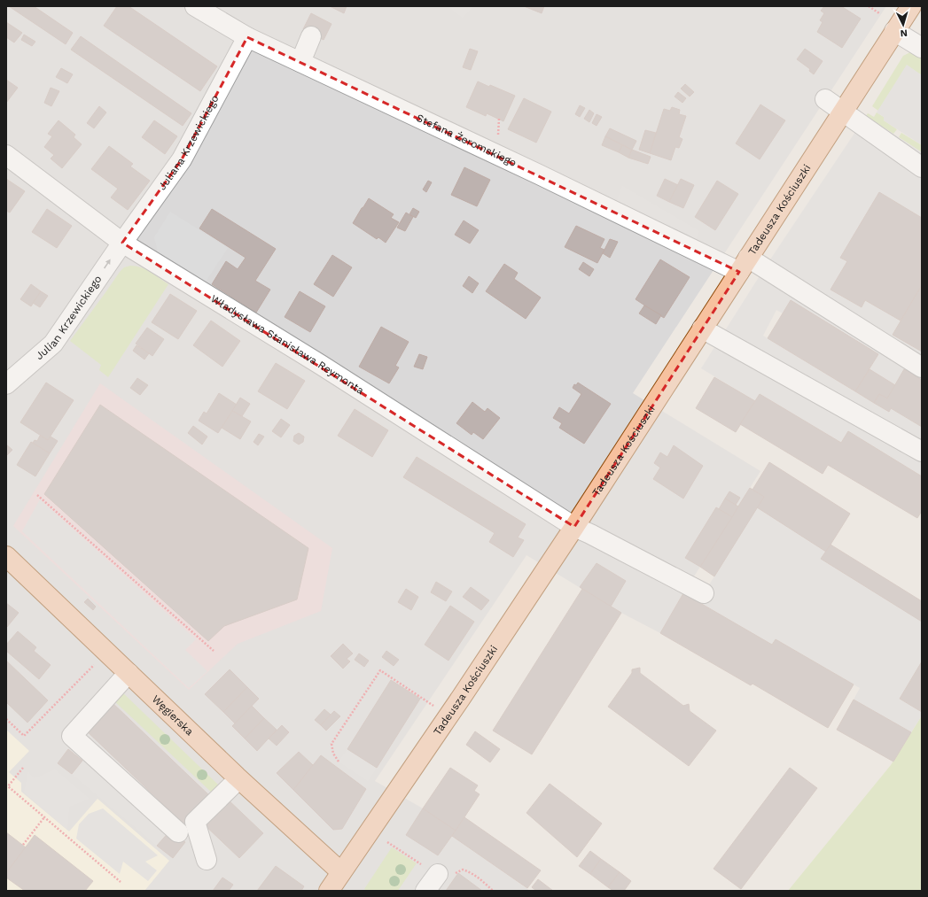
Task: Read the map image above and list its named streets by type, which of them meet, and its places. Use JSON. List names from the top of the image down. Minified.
{"streets":{"main road":["Tadeusza Kościuszki","Węgierska"],"street":["Stefana Żeromskiego","Juliana Krzewickiego","Julian Krzewickiego","Władysława Stanisława Reymonta"]},"crossings":[["Stefana Żeromskiego","Juliana Krzewickiego"],["Stefana Żeromskiego","Tadeusza Kościuszki"],["Juliana Krzewickiego","Julian Krzewickiego"],["Juliana Krzewickiego","Władysława Stanisława Reymonta"],["Tadeusza Kościuszki","Władysława Stanisława Reymonta"],["Tadeusza Kościuszki","Węgierska"],["Julian Krzewickiego","Władysława Stanisława Reymonta"]],"one_way":["Julian Krzewickiego"],"north":"bottom"}
